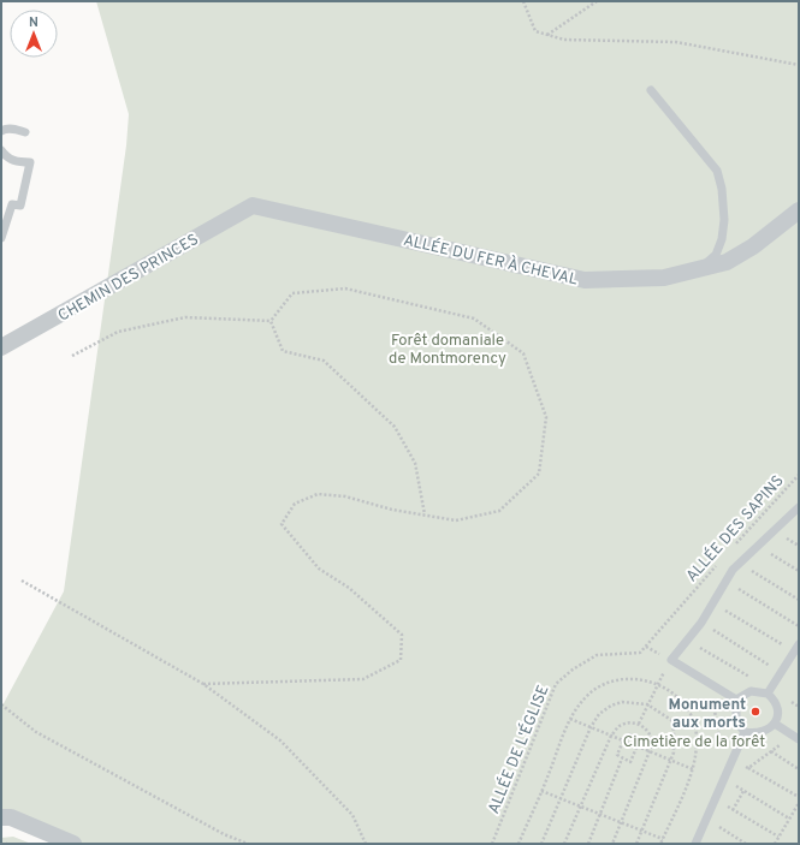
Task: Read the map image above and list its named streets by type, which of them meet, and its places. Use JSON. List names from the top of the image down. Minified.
{"streets":{"street":["ALLÉE DU FER À CHEVAL","CHEMIN DES PRINCES"],"path":["ALLÉE DES SAPINS","ALLÉE DE L'ÉGLISE"]},"crossings":[["ALLÉE DU FER À CHEVAL","CHEMIN DES PRINCES"],["ALLÉE DES SAPINS","ALLÉE DE L'ÉGLISE"]],"parks":["Forêt domaniale de Montmorency","Cimetière de la forêt"],"places":["Monument aux morts"],"north":"top"}
